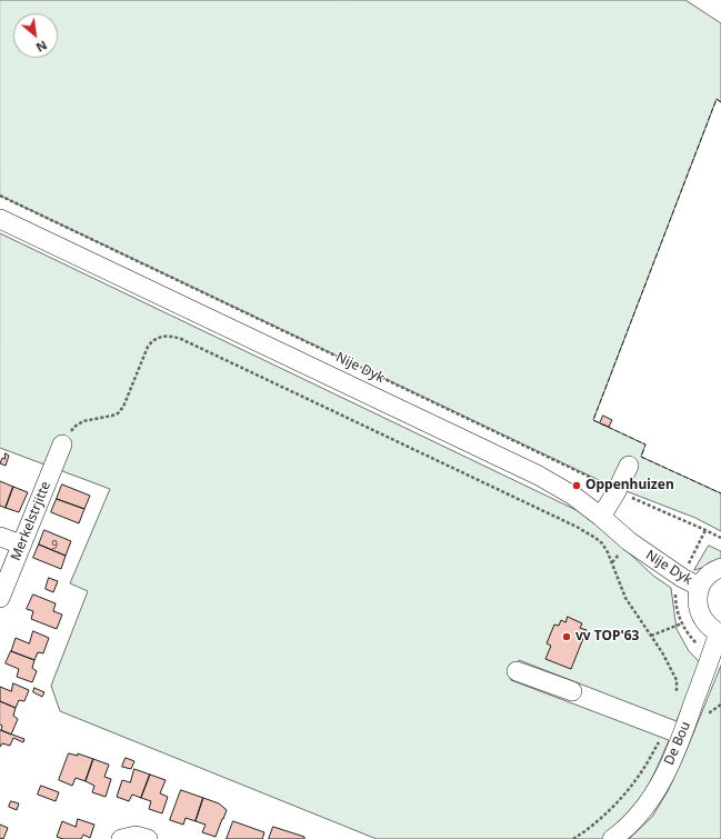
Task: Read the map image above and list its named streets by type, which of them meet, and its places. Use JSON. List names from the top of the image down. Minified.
{"streets":{"street":["Nije Dyk","Merkelstrjitte","De Bou"]},"places":["Oppenhuizen","vv TOP'63"],"house_numbers":["9"],"north":"bottom right"}
